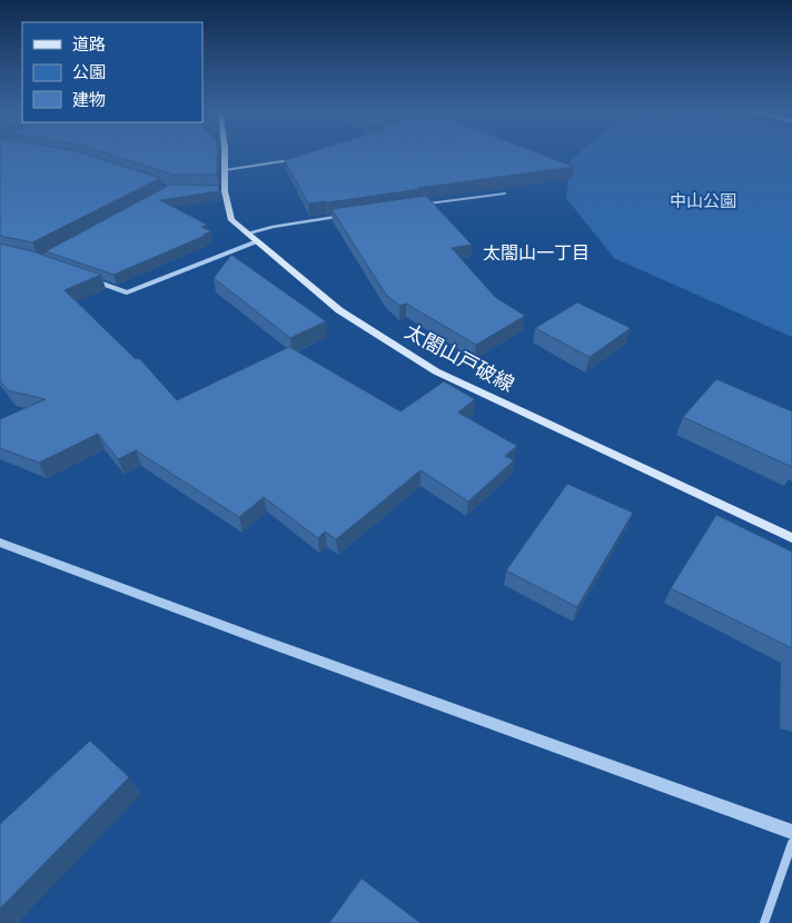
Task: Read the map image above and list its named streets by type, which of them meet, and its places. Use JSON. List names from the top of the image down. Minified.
{"streets":{"main road":["太閤山戸破線"]},"districts":["太閤山一丁目"],"parks":["中山公園"],"legend":["道路","公園","建物"]}
